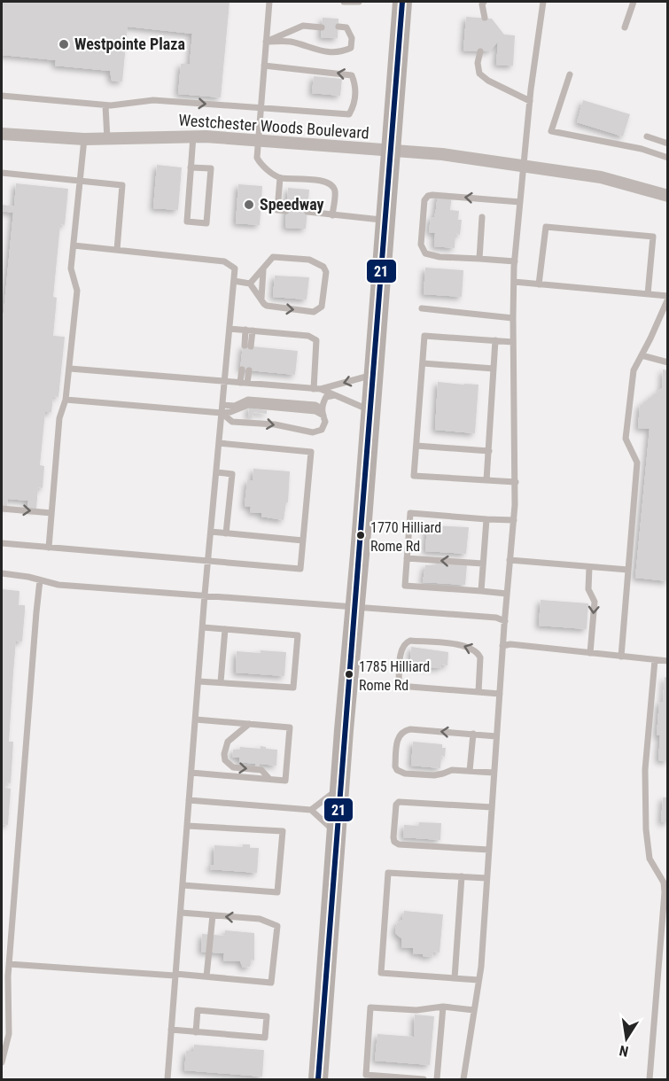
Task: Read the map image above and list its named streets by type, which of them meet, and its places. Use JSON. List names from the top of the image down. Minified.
{"streets":{"street":["Westchester Woods Boulevard"]},"places":["Westpointe Plaza","Speedway","1770 Hilliard Rome Rd","1785 Hilliard Rome Rd"],"lines":["transit line 21"],"north":"bottom"}
